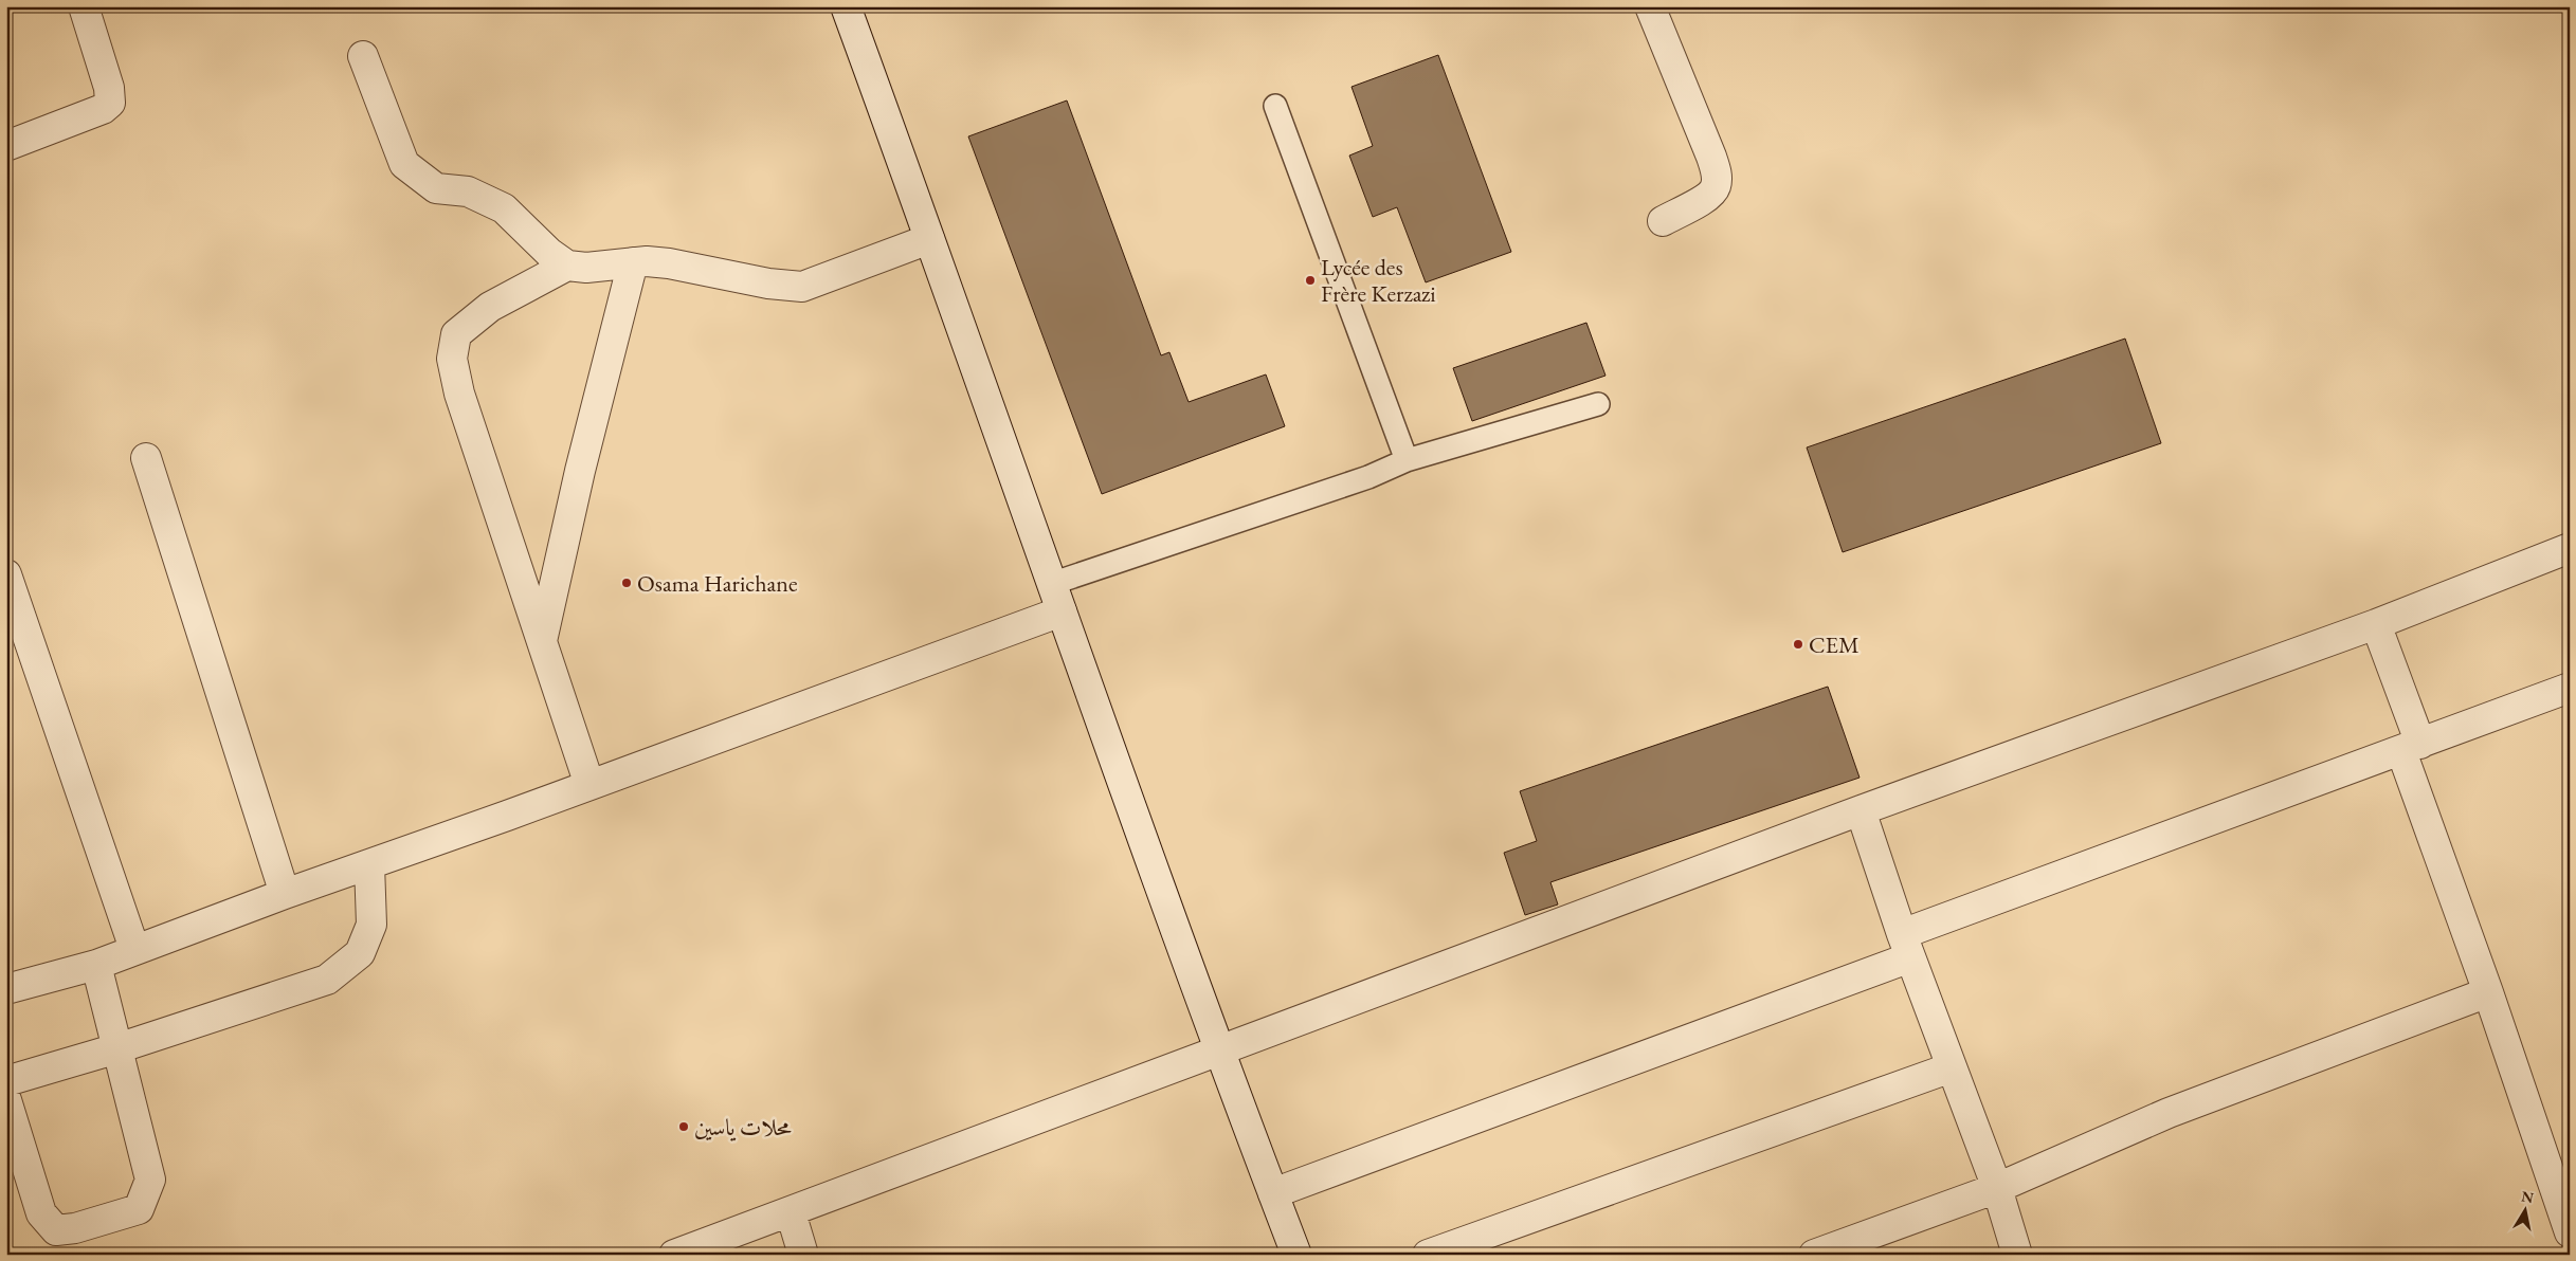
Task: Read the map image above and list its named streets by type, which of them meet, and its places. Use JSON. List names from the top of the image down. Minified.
{"places":["Lycée des Frère Kerzazi","Osama Harichane","CEM","محلات ياسين"],"north":"top"}
